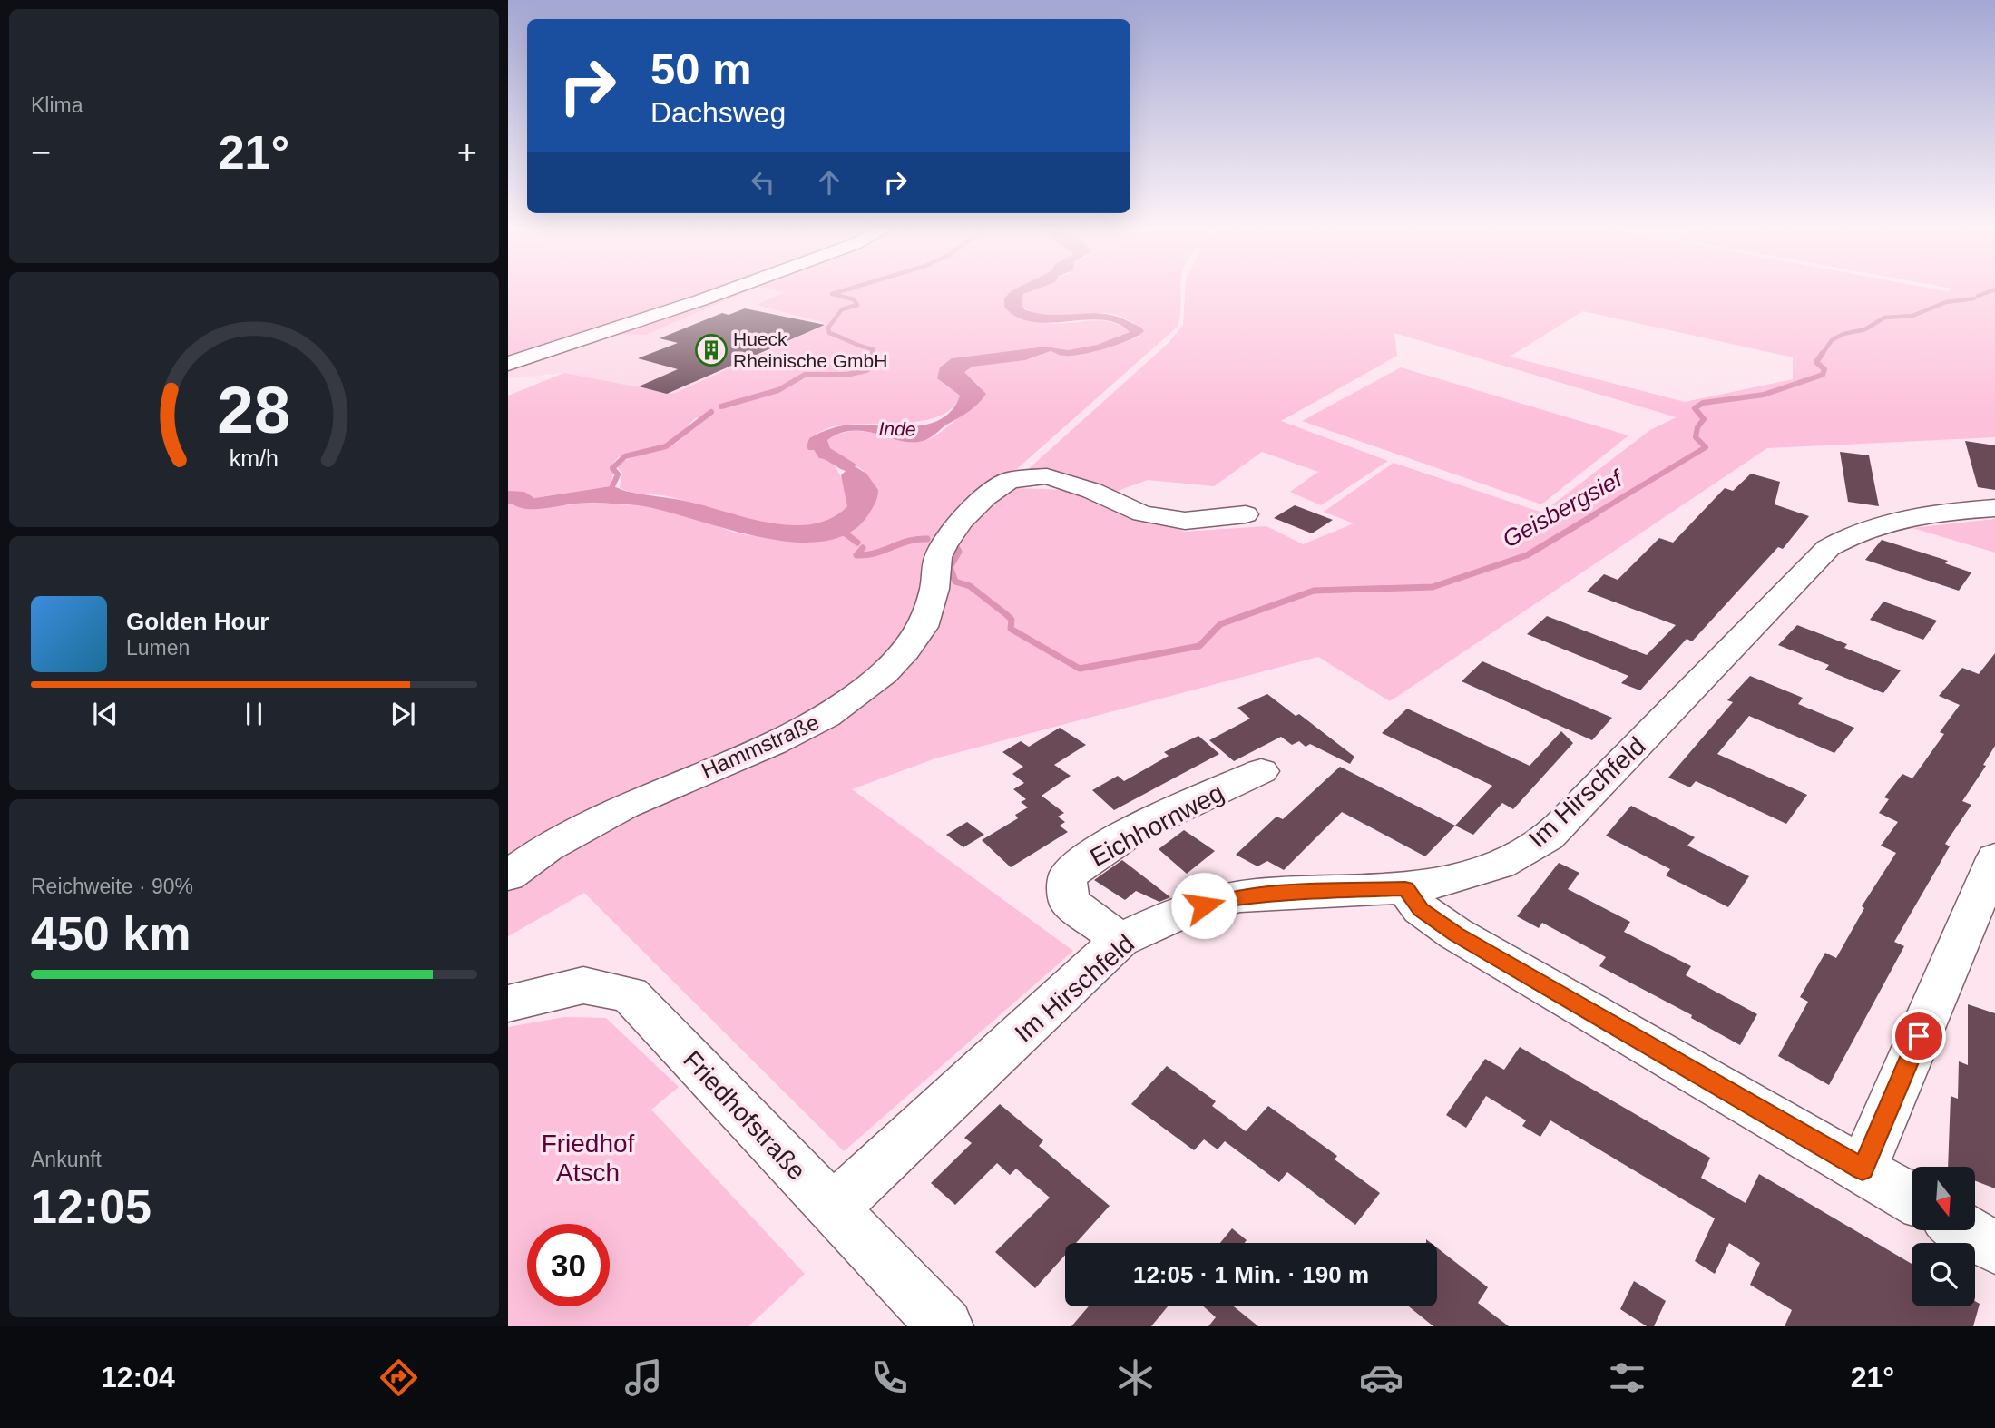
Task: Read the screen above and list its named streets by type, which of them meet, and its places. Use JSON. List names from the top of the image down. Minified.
{"streets":{"street":["Hammstraße","Im Hirschfeld","Eichhornweg","Friedhofstraße"]},"crossings":[["Im Hirschfeld","Eichhornweg"],["Im Hirschfeld","Friedhofstraße"]],"water":["Inde","Geisbergsief"],"parks":["Friedhof Atsch"],"places":{"building":["Hueck Rheinische GmbH"]},"north":"bottom","page":{"tile":["Klima",["Reichweite · 90%","450 km"],["Ankunft","12:05"]],"turn":["50 m","Dachsweg"],"heat":["−","21°","+"],"song":["Golden Hour","Lumen"],"limit":"30","trip":"12:05 · 1 Min. · 190 m","tabs":["12:04","21°"],"gauge":["28","km/h"]}}
